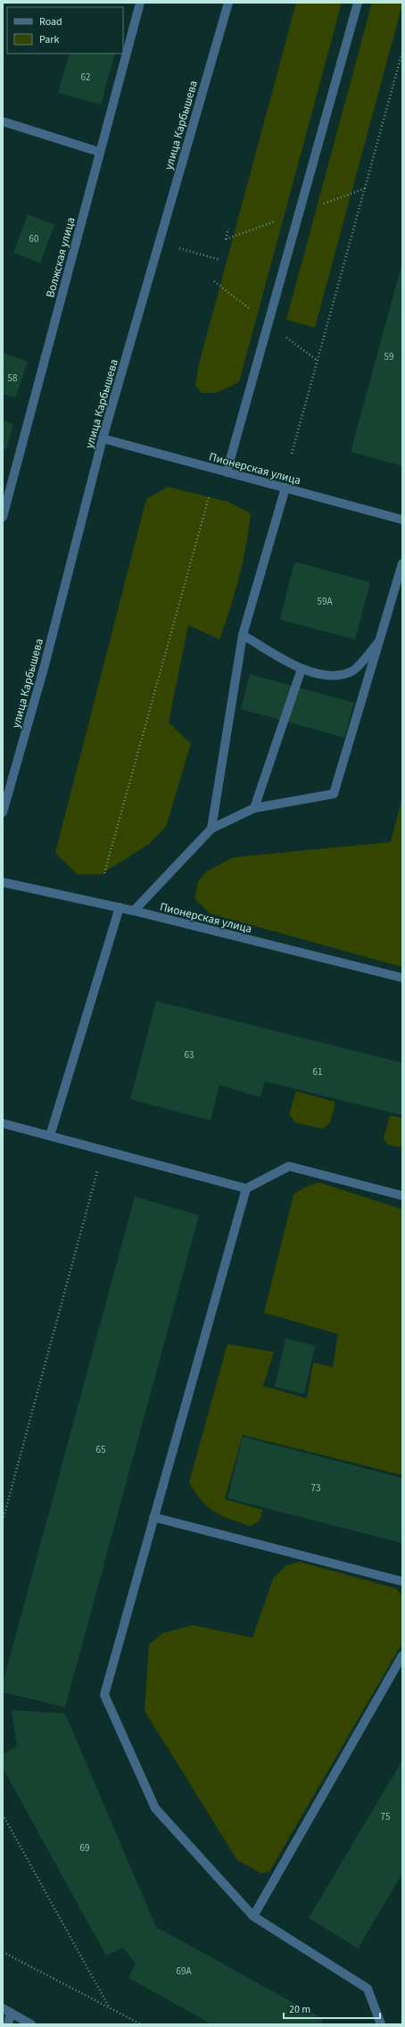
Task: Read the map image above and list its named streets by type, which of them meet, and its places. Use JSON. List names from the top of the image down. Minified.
{"streets":{"street":["улица Карбышева","Волжская улица","Пионерская улица"]},"crossings":[["улица Карбышева","Пионерская улица"]],"house_numbers":["62","60","59","58","59А","63","61","65","73","75","69","69А"],"legend":["Road","Park"],"scale_bar":"20 m"}
